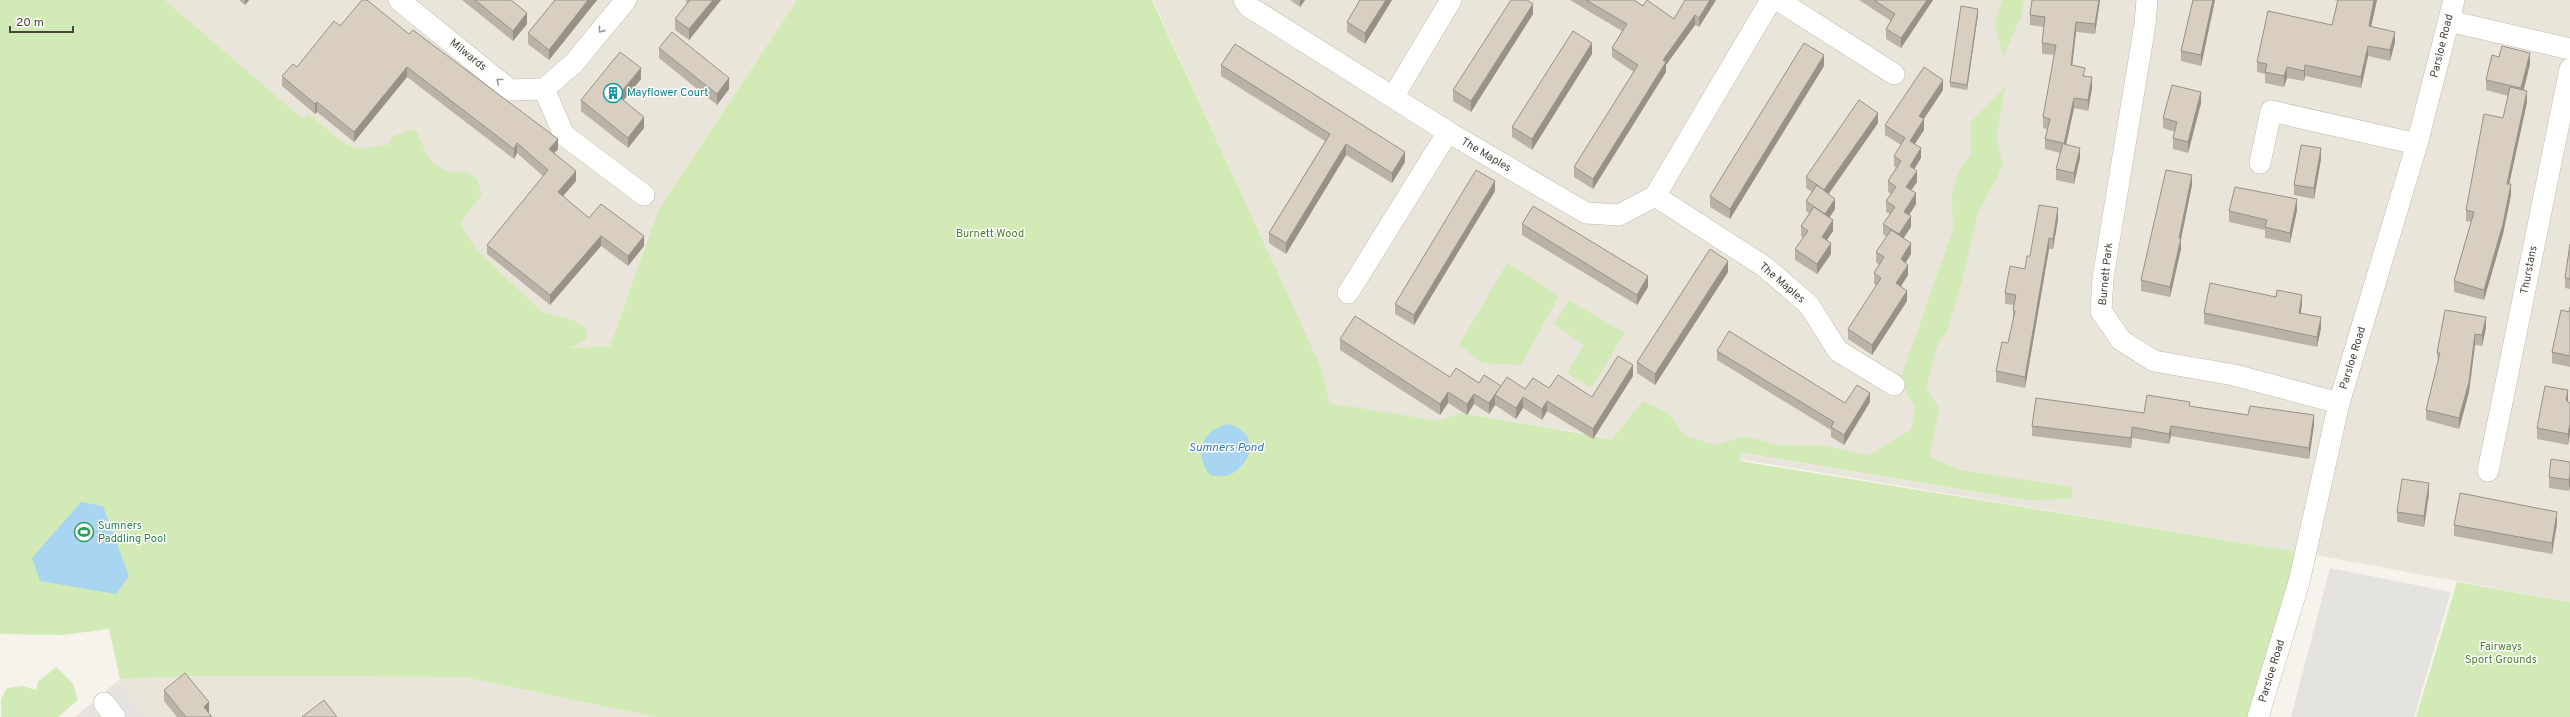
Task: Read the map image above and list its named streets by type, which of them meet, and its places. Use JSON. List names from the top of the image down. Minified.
{"streets":{"street":["Parsloe Road","Milwards","The Maples","Thurstans","Burnett Park"]},"crossings":[["Parsloe Road","Burnett Park"]],"one_way":["Milwards"],"water":["Sumners Pond"],"parks":["Burnett Wood","Fairways Sport Grounds"],"places":{"building":["Mayflower Court"],"sports":["Sumners Paddling Pool"]},"scale_bar":"20 m"}
